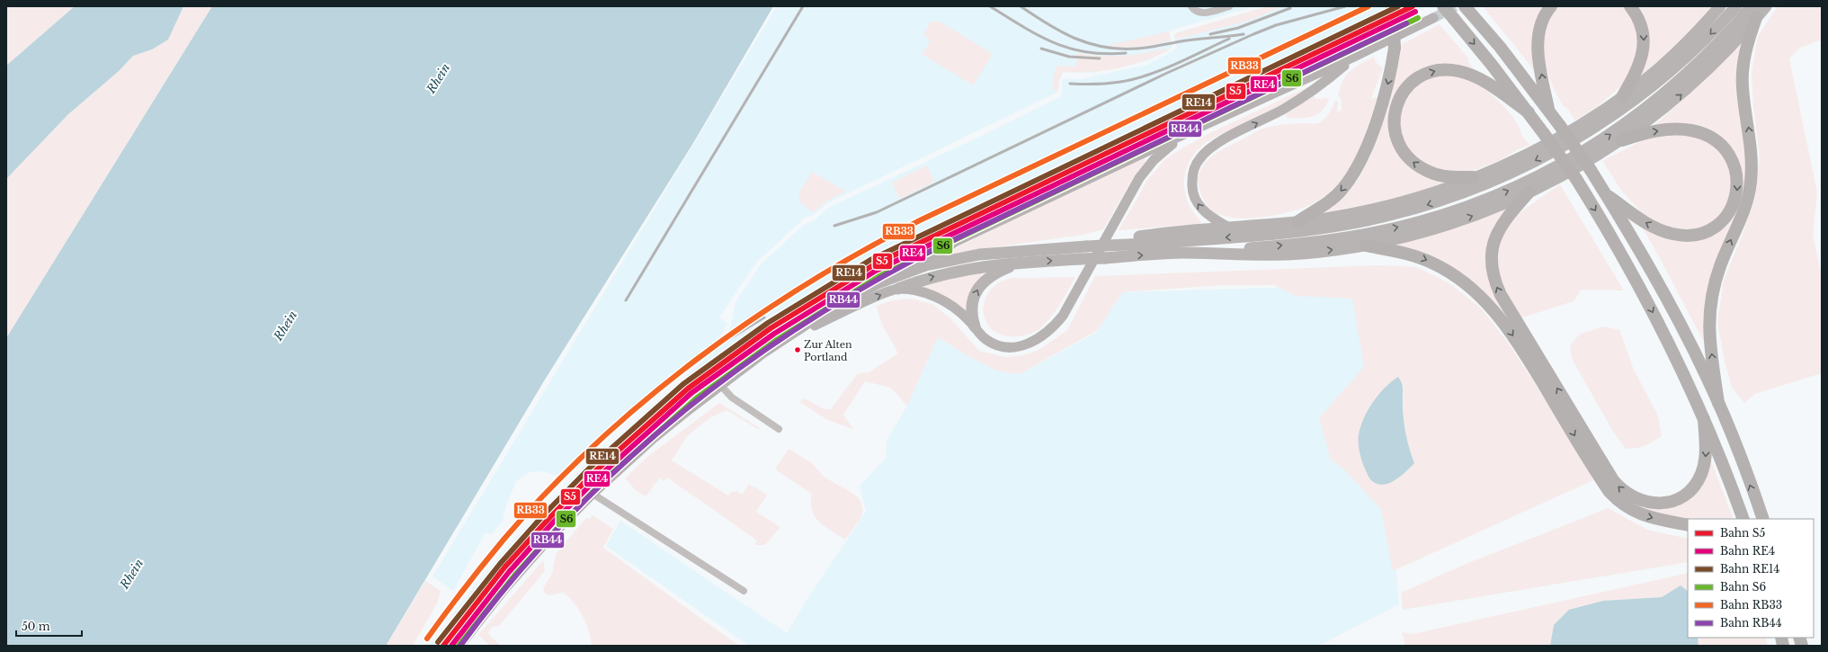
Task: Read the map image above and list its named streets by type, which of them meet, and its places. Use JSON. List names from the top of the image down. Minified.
{"water":["Rhein"],"places":["Zur Alten Portland"],"lines":["rail line S5","rail line RE14","rail line RB33","rail line RE4","rail line S6","rail line RB44"],"legend":["Bahn S5","Bahn RE4","Bahn RE14","Bahn S6","Bahn RB33","Bahn RB44"],"scale_bar":"50 m"}
